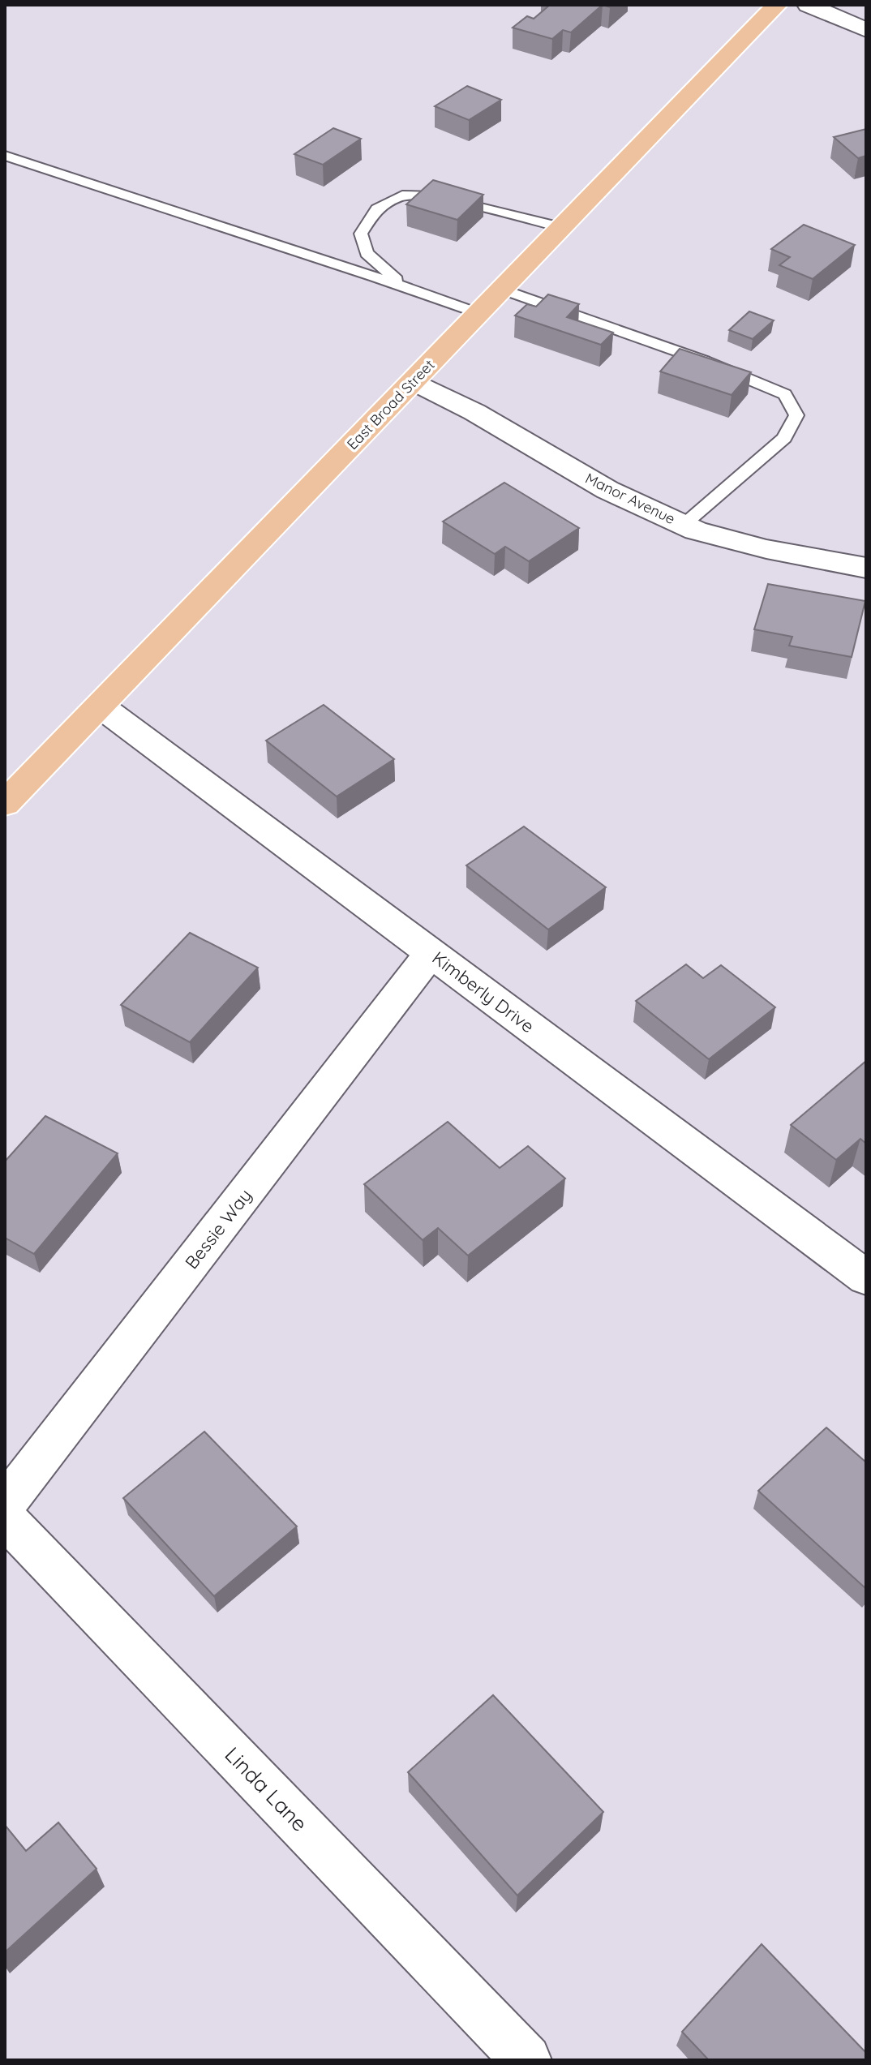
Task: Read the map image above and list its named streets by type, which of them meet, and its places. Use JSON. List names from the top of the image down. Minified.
{"streets":{"main road":["East Broad Street"],"street":["Manor Avenue","Kimberly Drive","Bessie Way","Linda Lane"]},"crossings":[["East Broad Street","Manor Avenue"],["East Broad Street","Kimberly Drive"],["Kimberly Drive","Bessie Way"]]}
